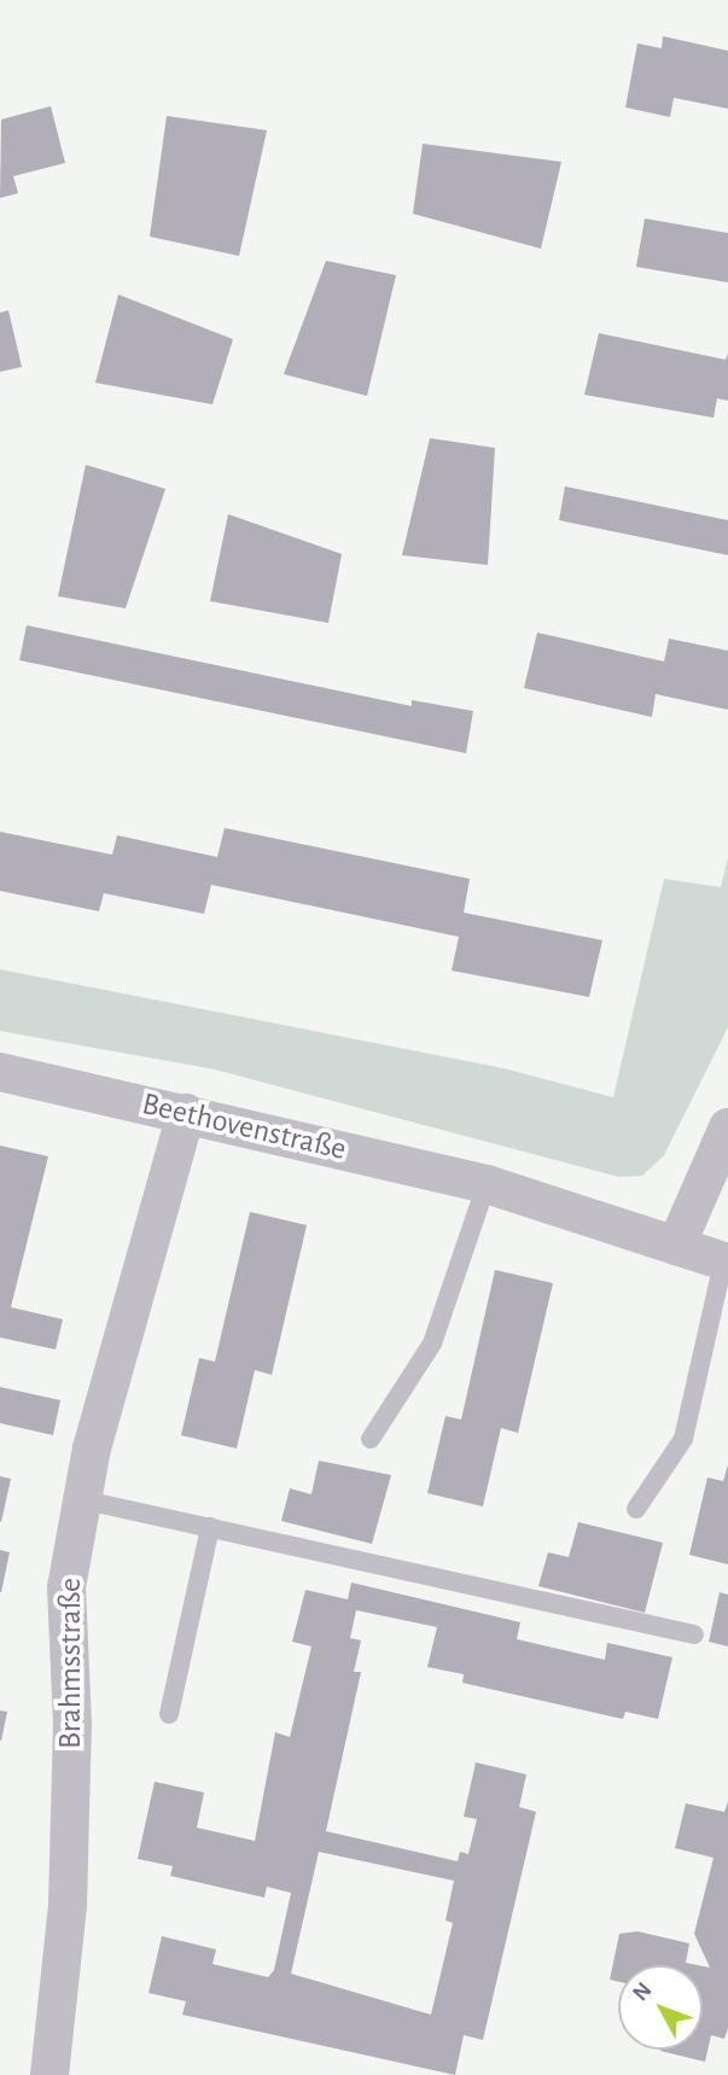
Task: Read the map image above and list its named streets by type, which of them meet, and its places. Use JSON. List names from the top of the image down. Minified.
{"streets":{"street":["Beethovenstraße","Brahmsstraße"]},"crossings":[["Beethovenstraße","Brahmsstraße"]],"north":"top left"}
